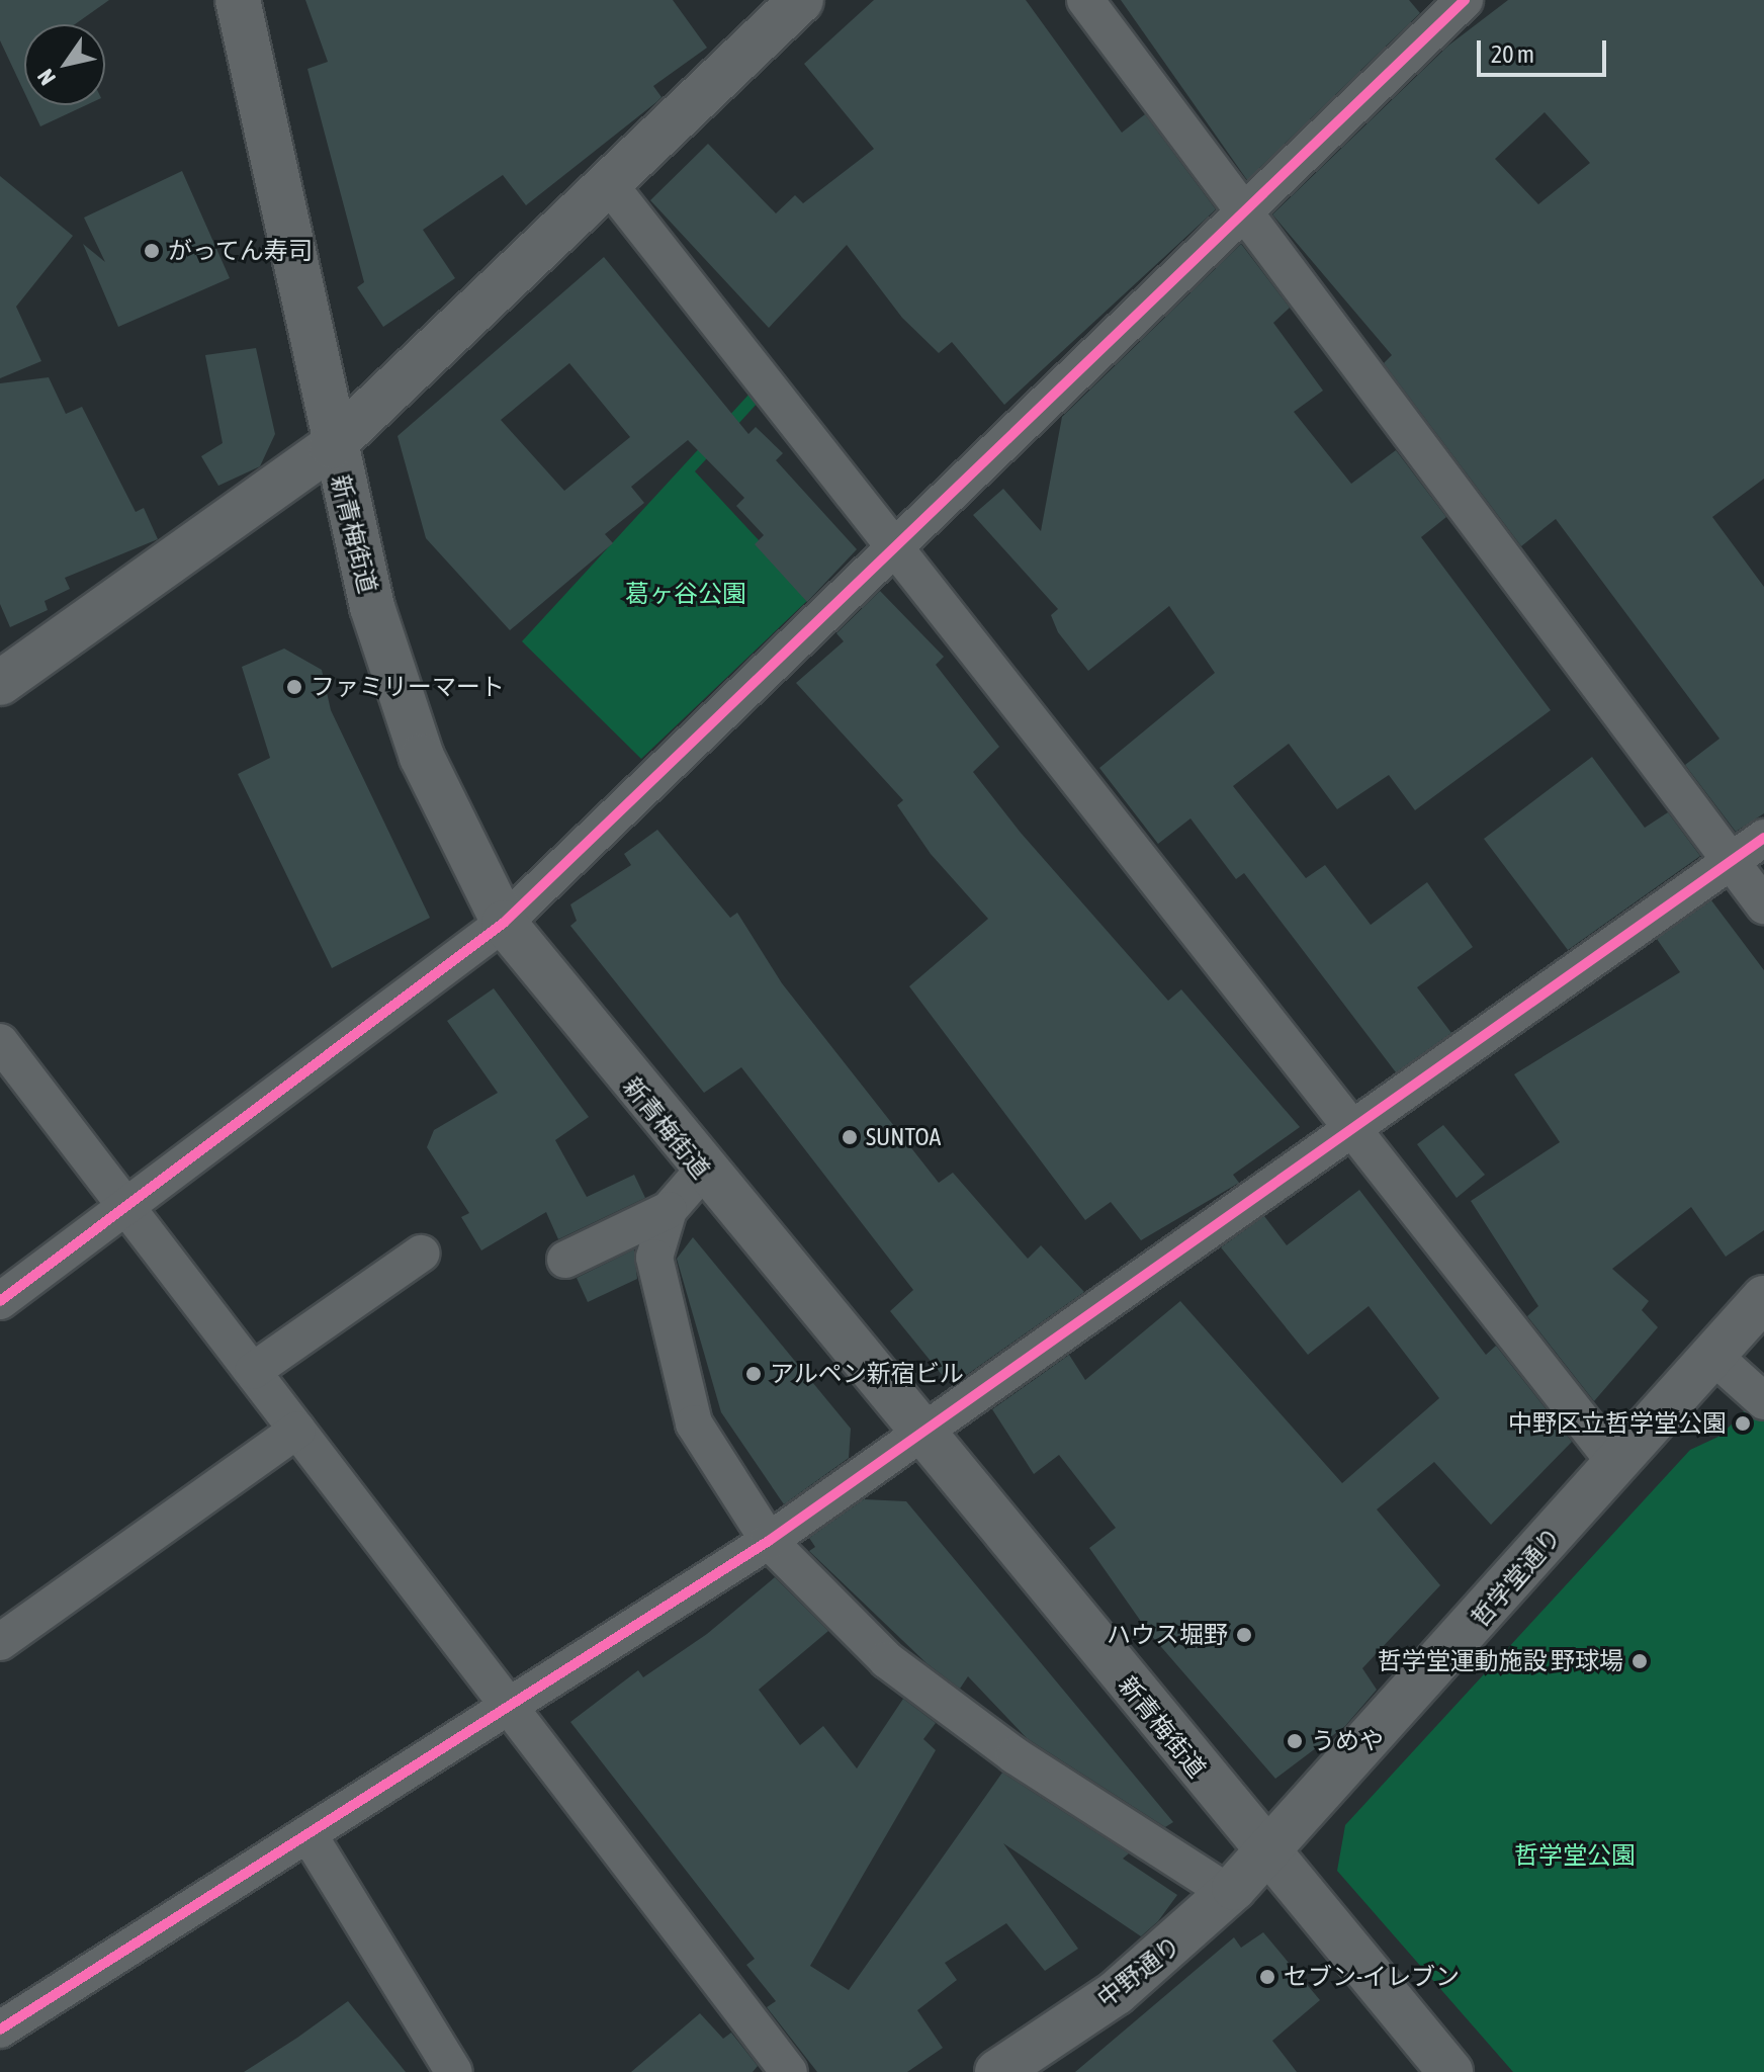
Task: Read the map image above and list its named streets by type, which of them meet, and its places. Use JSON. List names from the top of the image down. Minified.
{"streets":{"main road":["新青梅街道","哲学堂通り","中野通り"]},"crossings":[["新青梅街道","哲学堂通り"],["新青梅街道","中野通り"],["哲学堂通り","中野通り"]],"parks":["葛ヶ谷公園","哲学堂公園"],"places":["がってん寿司","ファミリーマート","SUNTOA","アルペン新宿ビル","中野区立哲学堂公園","ハウス堀野","哲学堂運動施設 野球場","うめや","セブン-イレブン"],"scale_bar":"20 m","north":"bottom left"}
